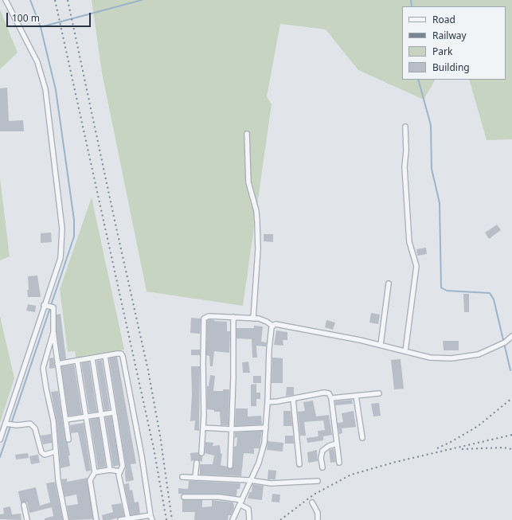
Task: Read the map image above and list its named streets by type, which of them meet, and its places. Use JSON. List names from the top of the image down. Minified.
{"legend":["Road","Railway","Park","Building"],"scale_bar":"100 m"}
